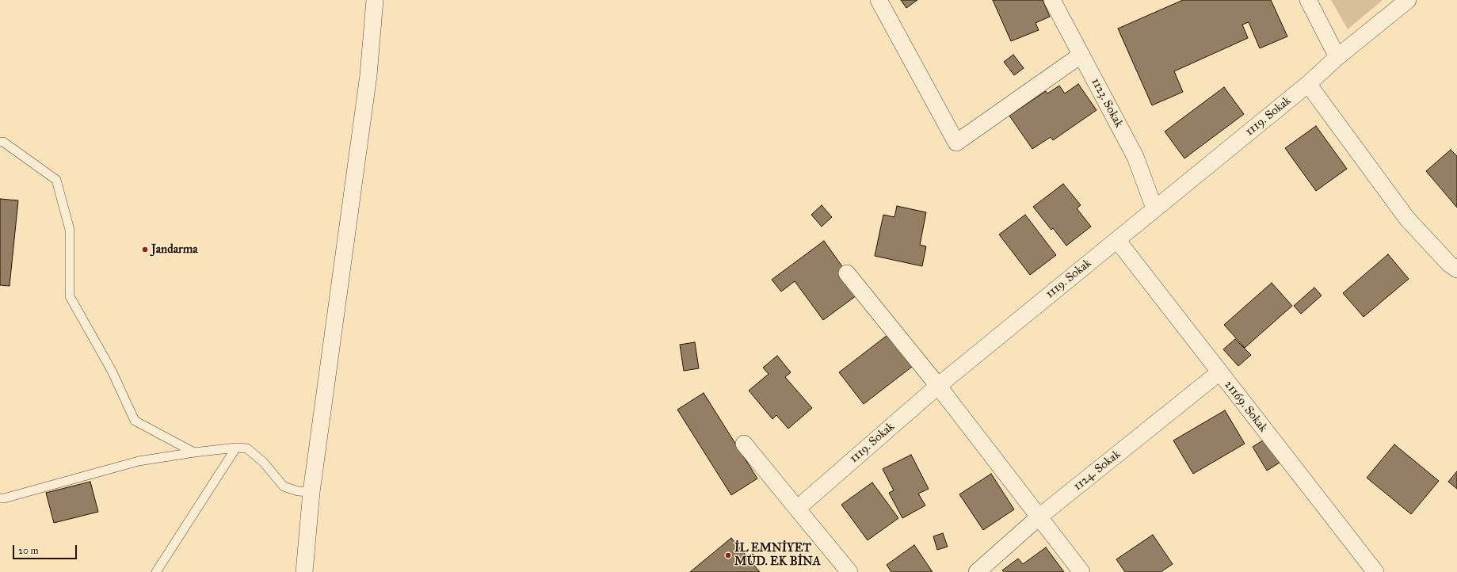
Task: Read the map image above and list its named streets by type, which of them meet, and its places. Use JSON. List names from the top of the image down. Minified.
{"streets":{"street":["1123. Sokak","1119. Sokak","21169. Sokak","1124. Sokak"]},"crossings":[["1123. Sokak","1119. Sokak"],["1119. Sokak","21169. Sokak"],["21169. Sokak","1124. Sokak"]],"places":["Jandarma","İL EMNİYET MÜD. EK BİNA"],"scale_bar":"20 m"}
